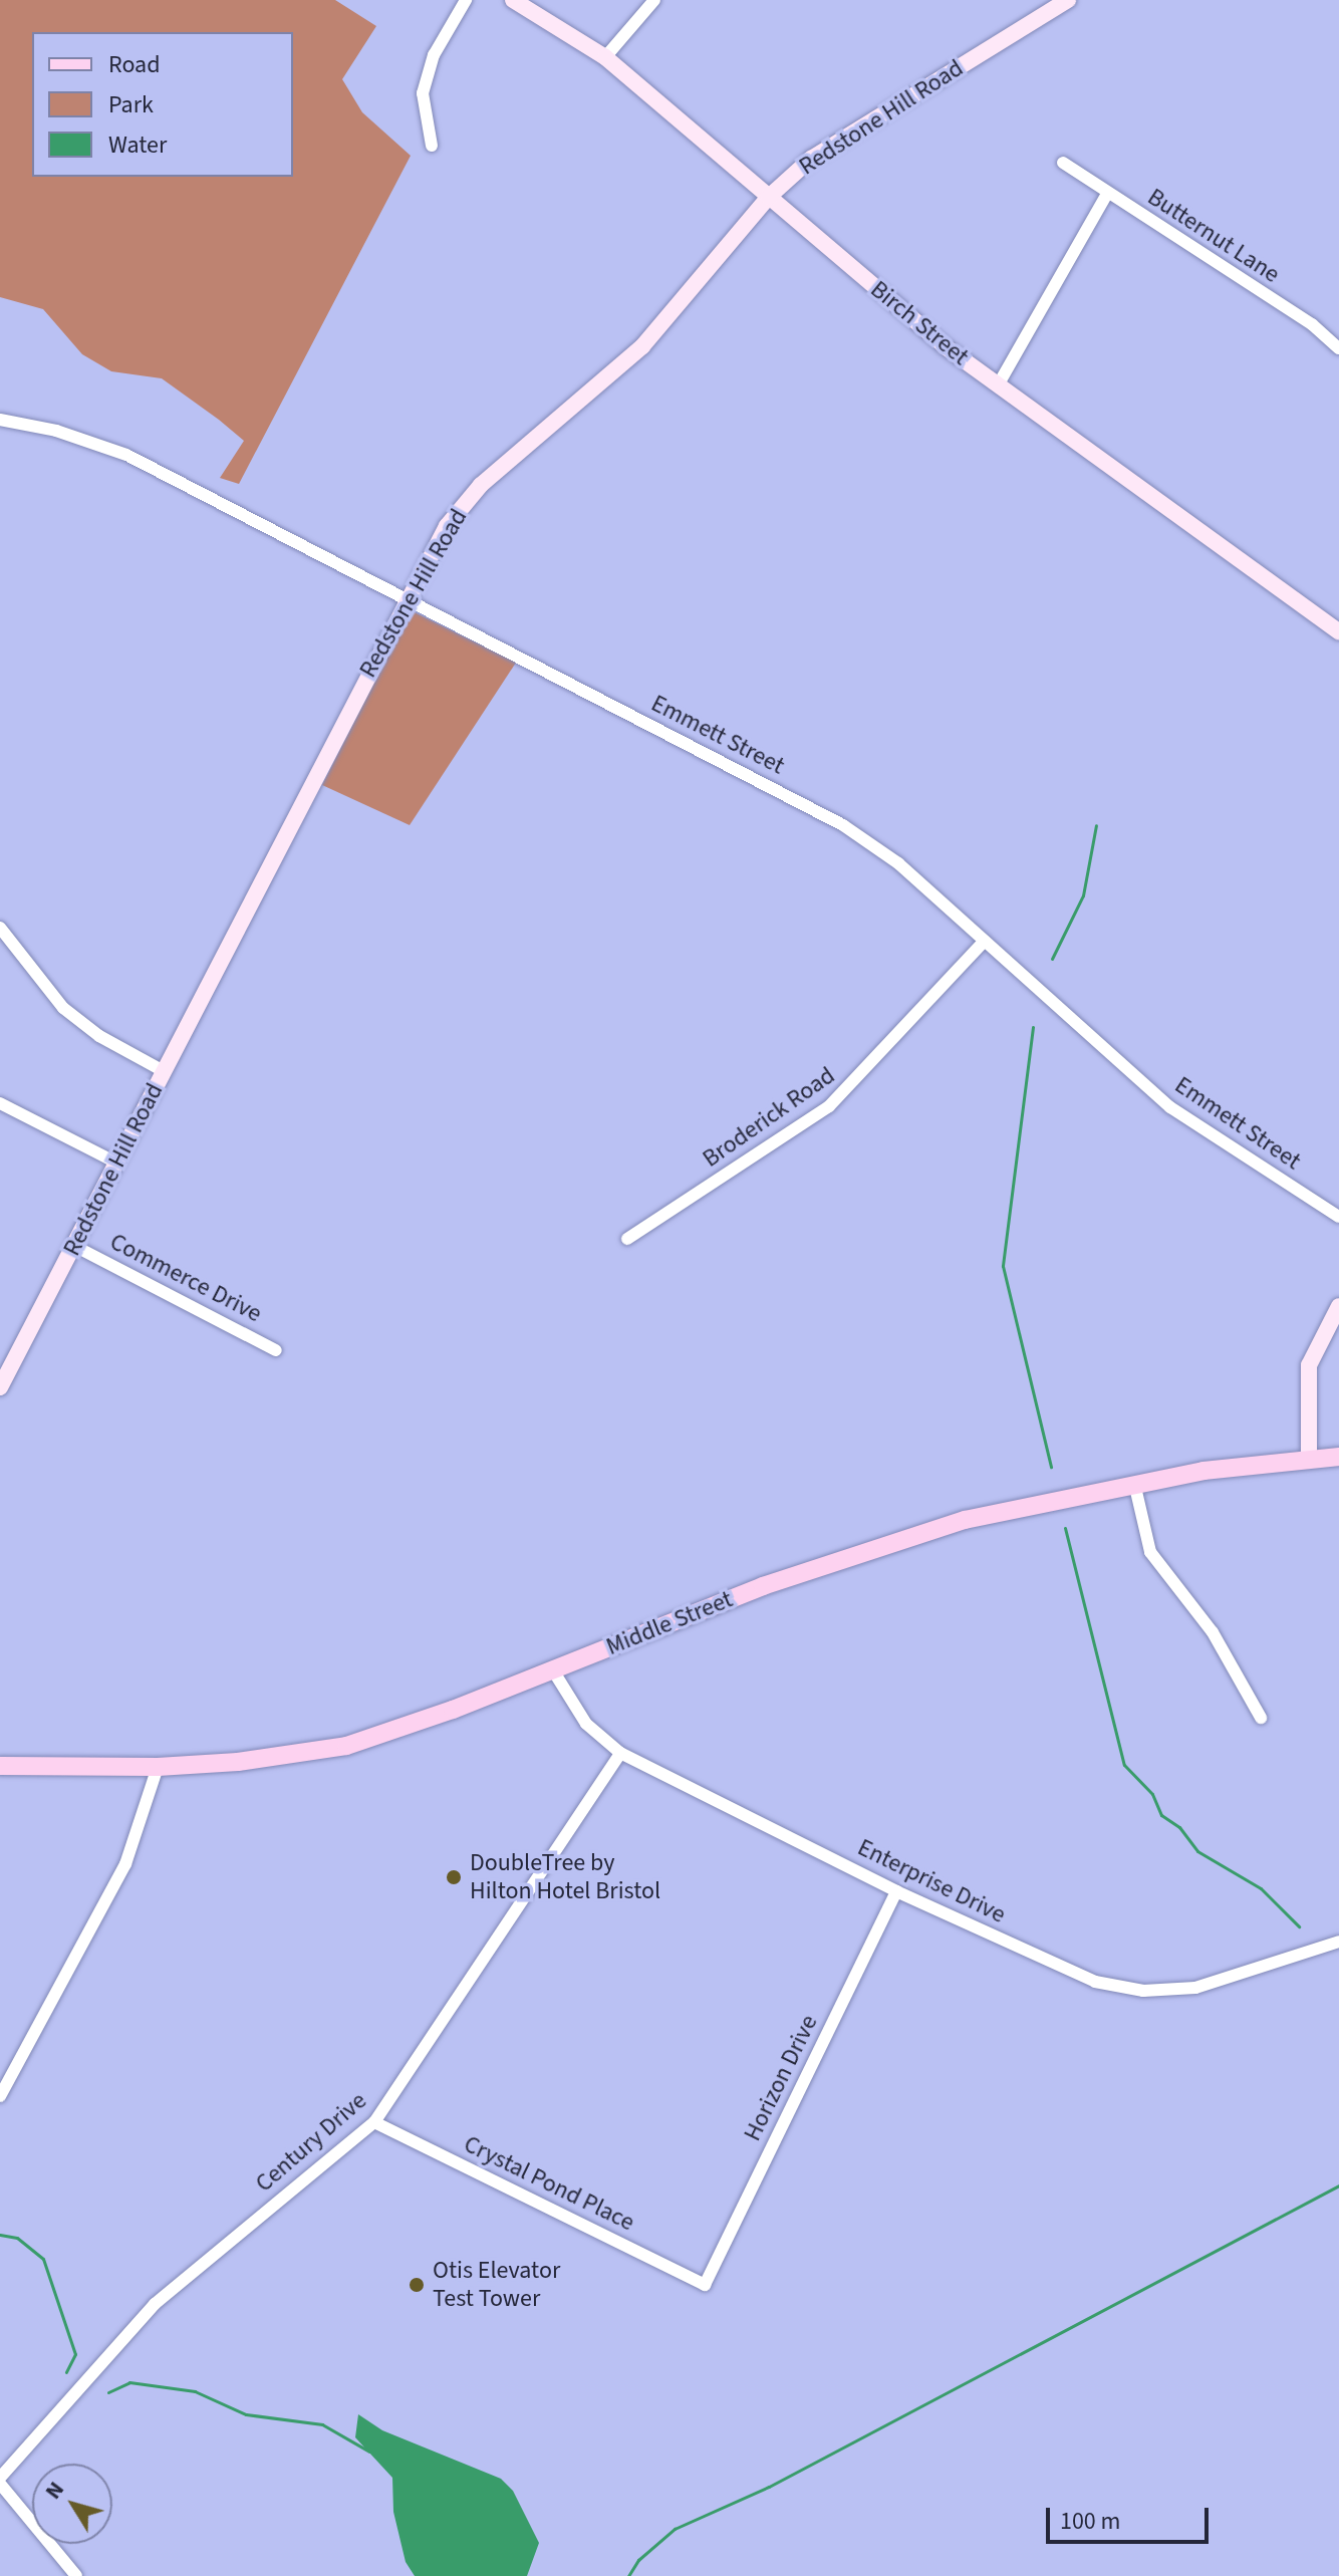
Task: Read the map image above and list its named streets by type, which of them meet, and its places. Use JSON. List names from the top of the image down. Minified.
{"streets":{"main road":["Redstone Hill Road","Birch Street","Middle Street"],"street":["Butternut Lane","Emmett Street","Broderick Road","Commerce Drive","Enterprise Drive","Horizon Drive","Century Drive","Crystal Pond Place"]},"crossings":[["Redstone Hill Road","Birch Street"],["Redstone Hill Road","Emmett Street"],["Redstone Hill Road","Commerce Drive"],["Emmett Street","Broderick Road"],["Middle Street","Enterprise Drive"],["Enterprise Drive","Horizon Drive"],["Enterprise Drive","Century Drive"],["Horizon Drive","Crystal Pond Place"],["Century Drive","Crystal Pond Place"]],"places":["DoubleTree by Hilton Hotel Bristol","Otis Elevator Test Tower"],"legend":["Road","Park","Water"],"scale_bar":"100 m","north":"top left"}
